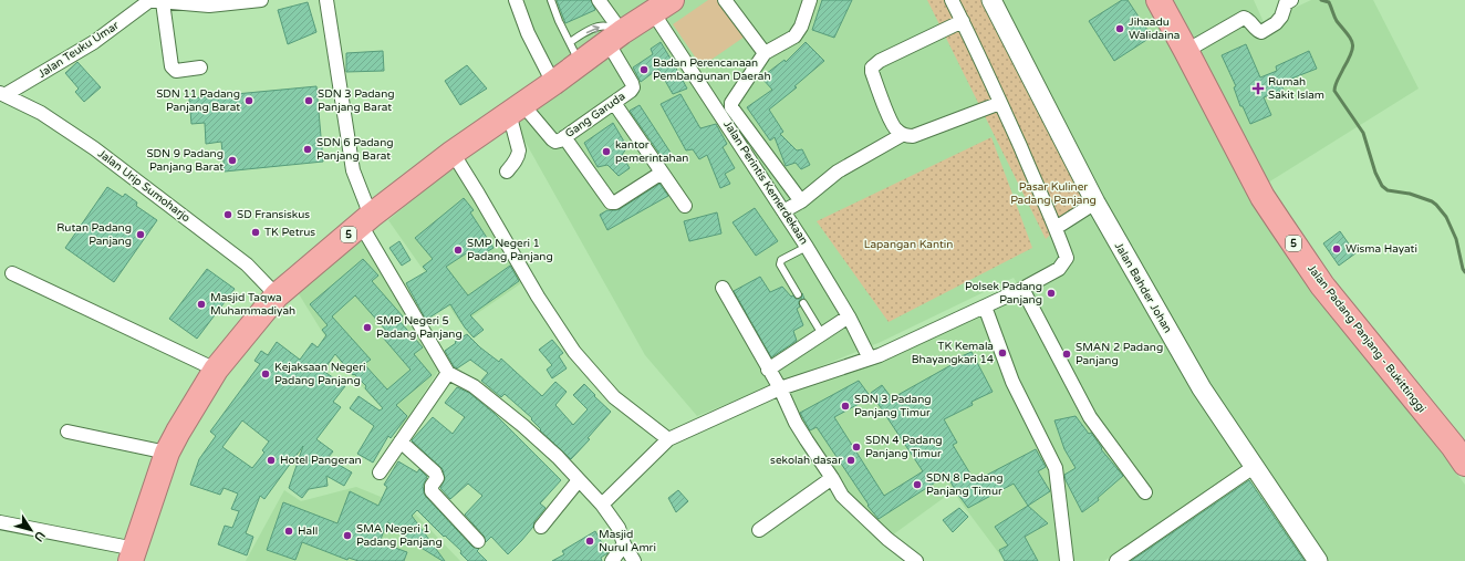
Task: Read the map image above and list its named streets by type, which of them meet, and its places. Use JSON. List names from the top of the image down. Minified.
{"streets":{"highway":["5","Jalan Padang Panjang - Bukittinggi"],"main road":["Jalan Bahder Johan"],"street":["Jalan Teuku Umar","Gang Garuda","Jalan Perintis Kemerdekaan","Jalan Urip Sumoharjo"]},"crossings":[["Jalan Teuku Umar","Jalan Urip Sumoharjo"],["Gang Garuda","5"],["Jalan Perintis Kemerdekaan","5"],["Jalan Urip Sumoharjo","5"]],"parks":["Pasar Kuliner Padang Panjang","Lapangan Kantin"],"places":{"other":["Jihaadu Walidaina","Badan Perencanaan Pembangunan Daerah","SDN 11 Padang Panjang Barat","SDN 3 Padang Panjang Barat","SDN 6 Padang Panjang Barat","kantor pemerintahan","SDN 9 Padang Panjang Barat","SD Fransiskus","TK Petrus","Rutan Padang Panjang","Wisma Hayati","SMP Negeri 1 Padang Panjang","Polsek Padang Panjang","Masjid Taqwa Muhammadiyah","SMP Negeri 5 Padang Panjang","TK Kemala Bhayangkari 14","SMAN 2 Padang Panjang","Kejaksaan Negeri Padang Panjang","SDN 3 Padang Panjang Timur","SDN 4 Padang Panjang Timur","Hotel Pangeran","sekolah dasar","SDN 8 Padang Panjang Timur","Hall","SMA Negeri 1 Padang Panjang","Masjid Nurul Amri"],"health":["Rumah Sakit Islam"]},"north":"bottom right"}
